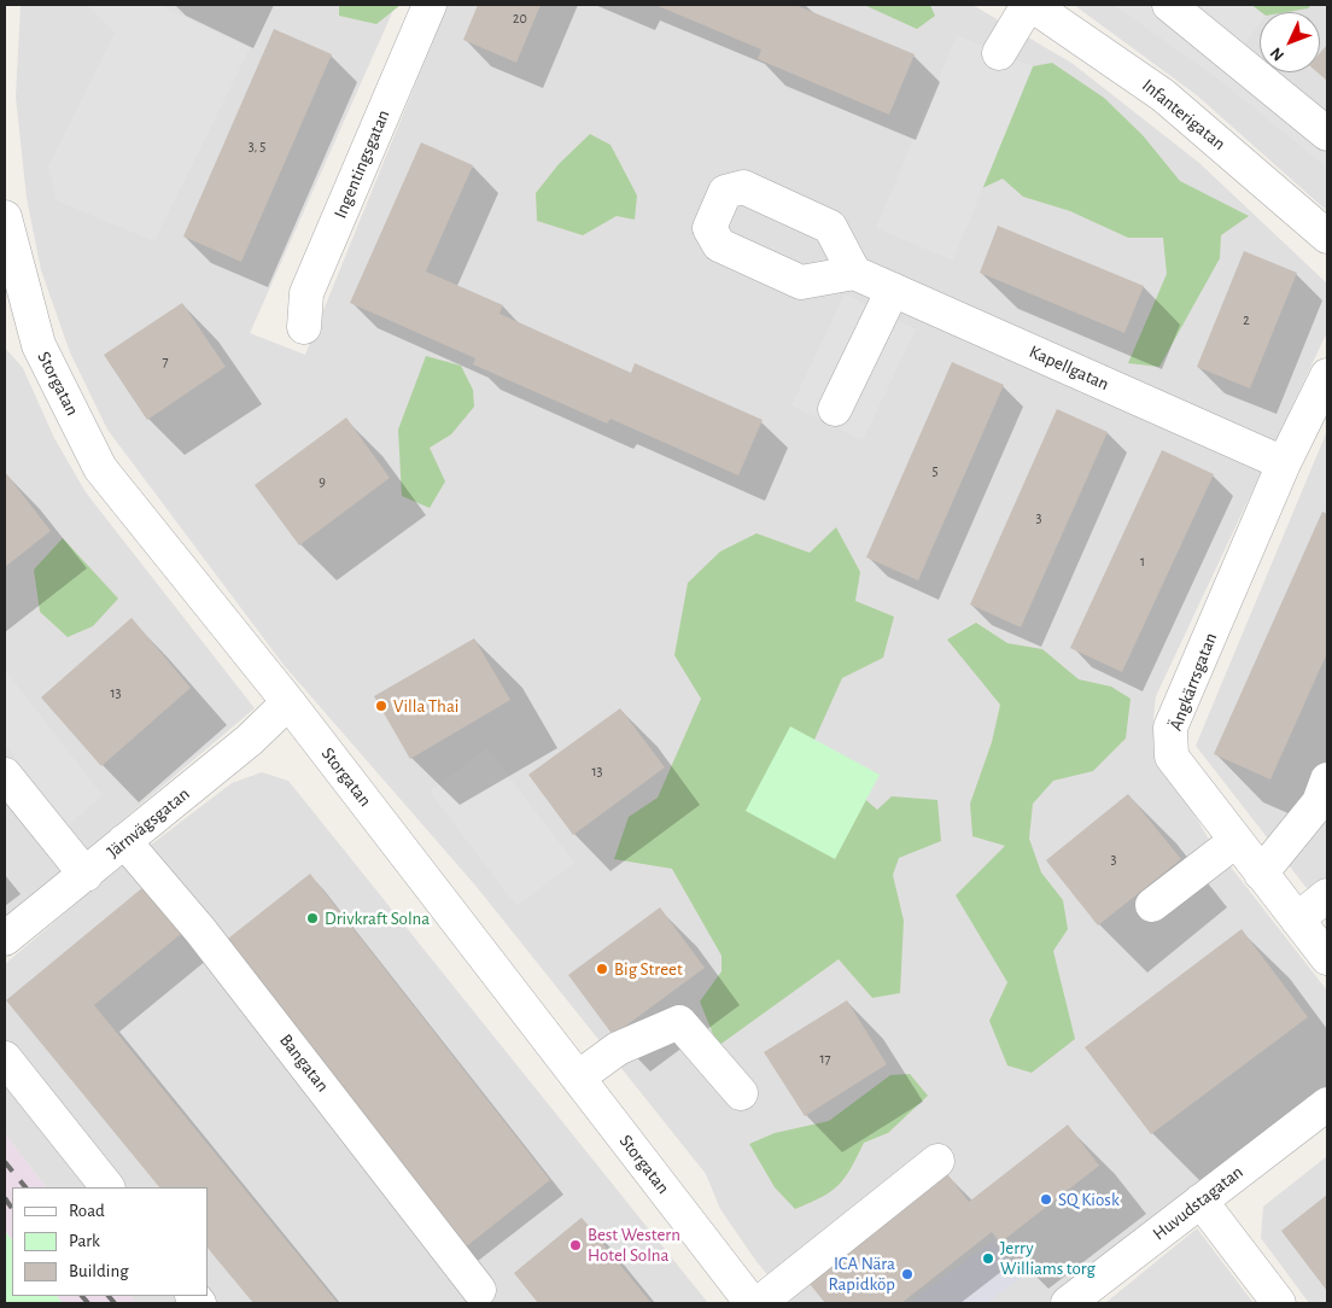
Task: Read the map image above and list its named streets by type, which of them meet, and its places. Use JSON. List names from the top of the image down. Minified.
{"streets":{"street":["Infanterigatan","Ingentingsgatan","Kapellgatan","Storgatan","Ängkärrsgatan","Järnvägsgatan","Bangatan","Huvudstagatan"]},"crossings":[["Kapellgatan","Ängkärrsgatan"],["Storgatan","Järnvägsgatan"],["Järnvägsgatan","Bangatan"]],"places":["Villa Thai","Drivkraft Solna","Big Street","SQ Kiosk","Best Western Hotel Solna","Jerry Williams torg","ICA Nära Rapidköp"],"house_numbers":["20","3, 5","2","7","5","9","3","1","13","13","3","17"],"legend":["Road","Park","Building"],"north":"bottom left"}
